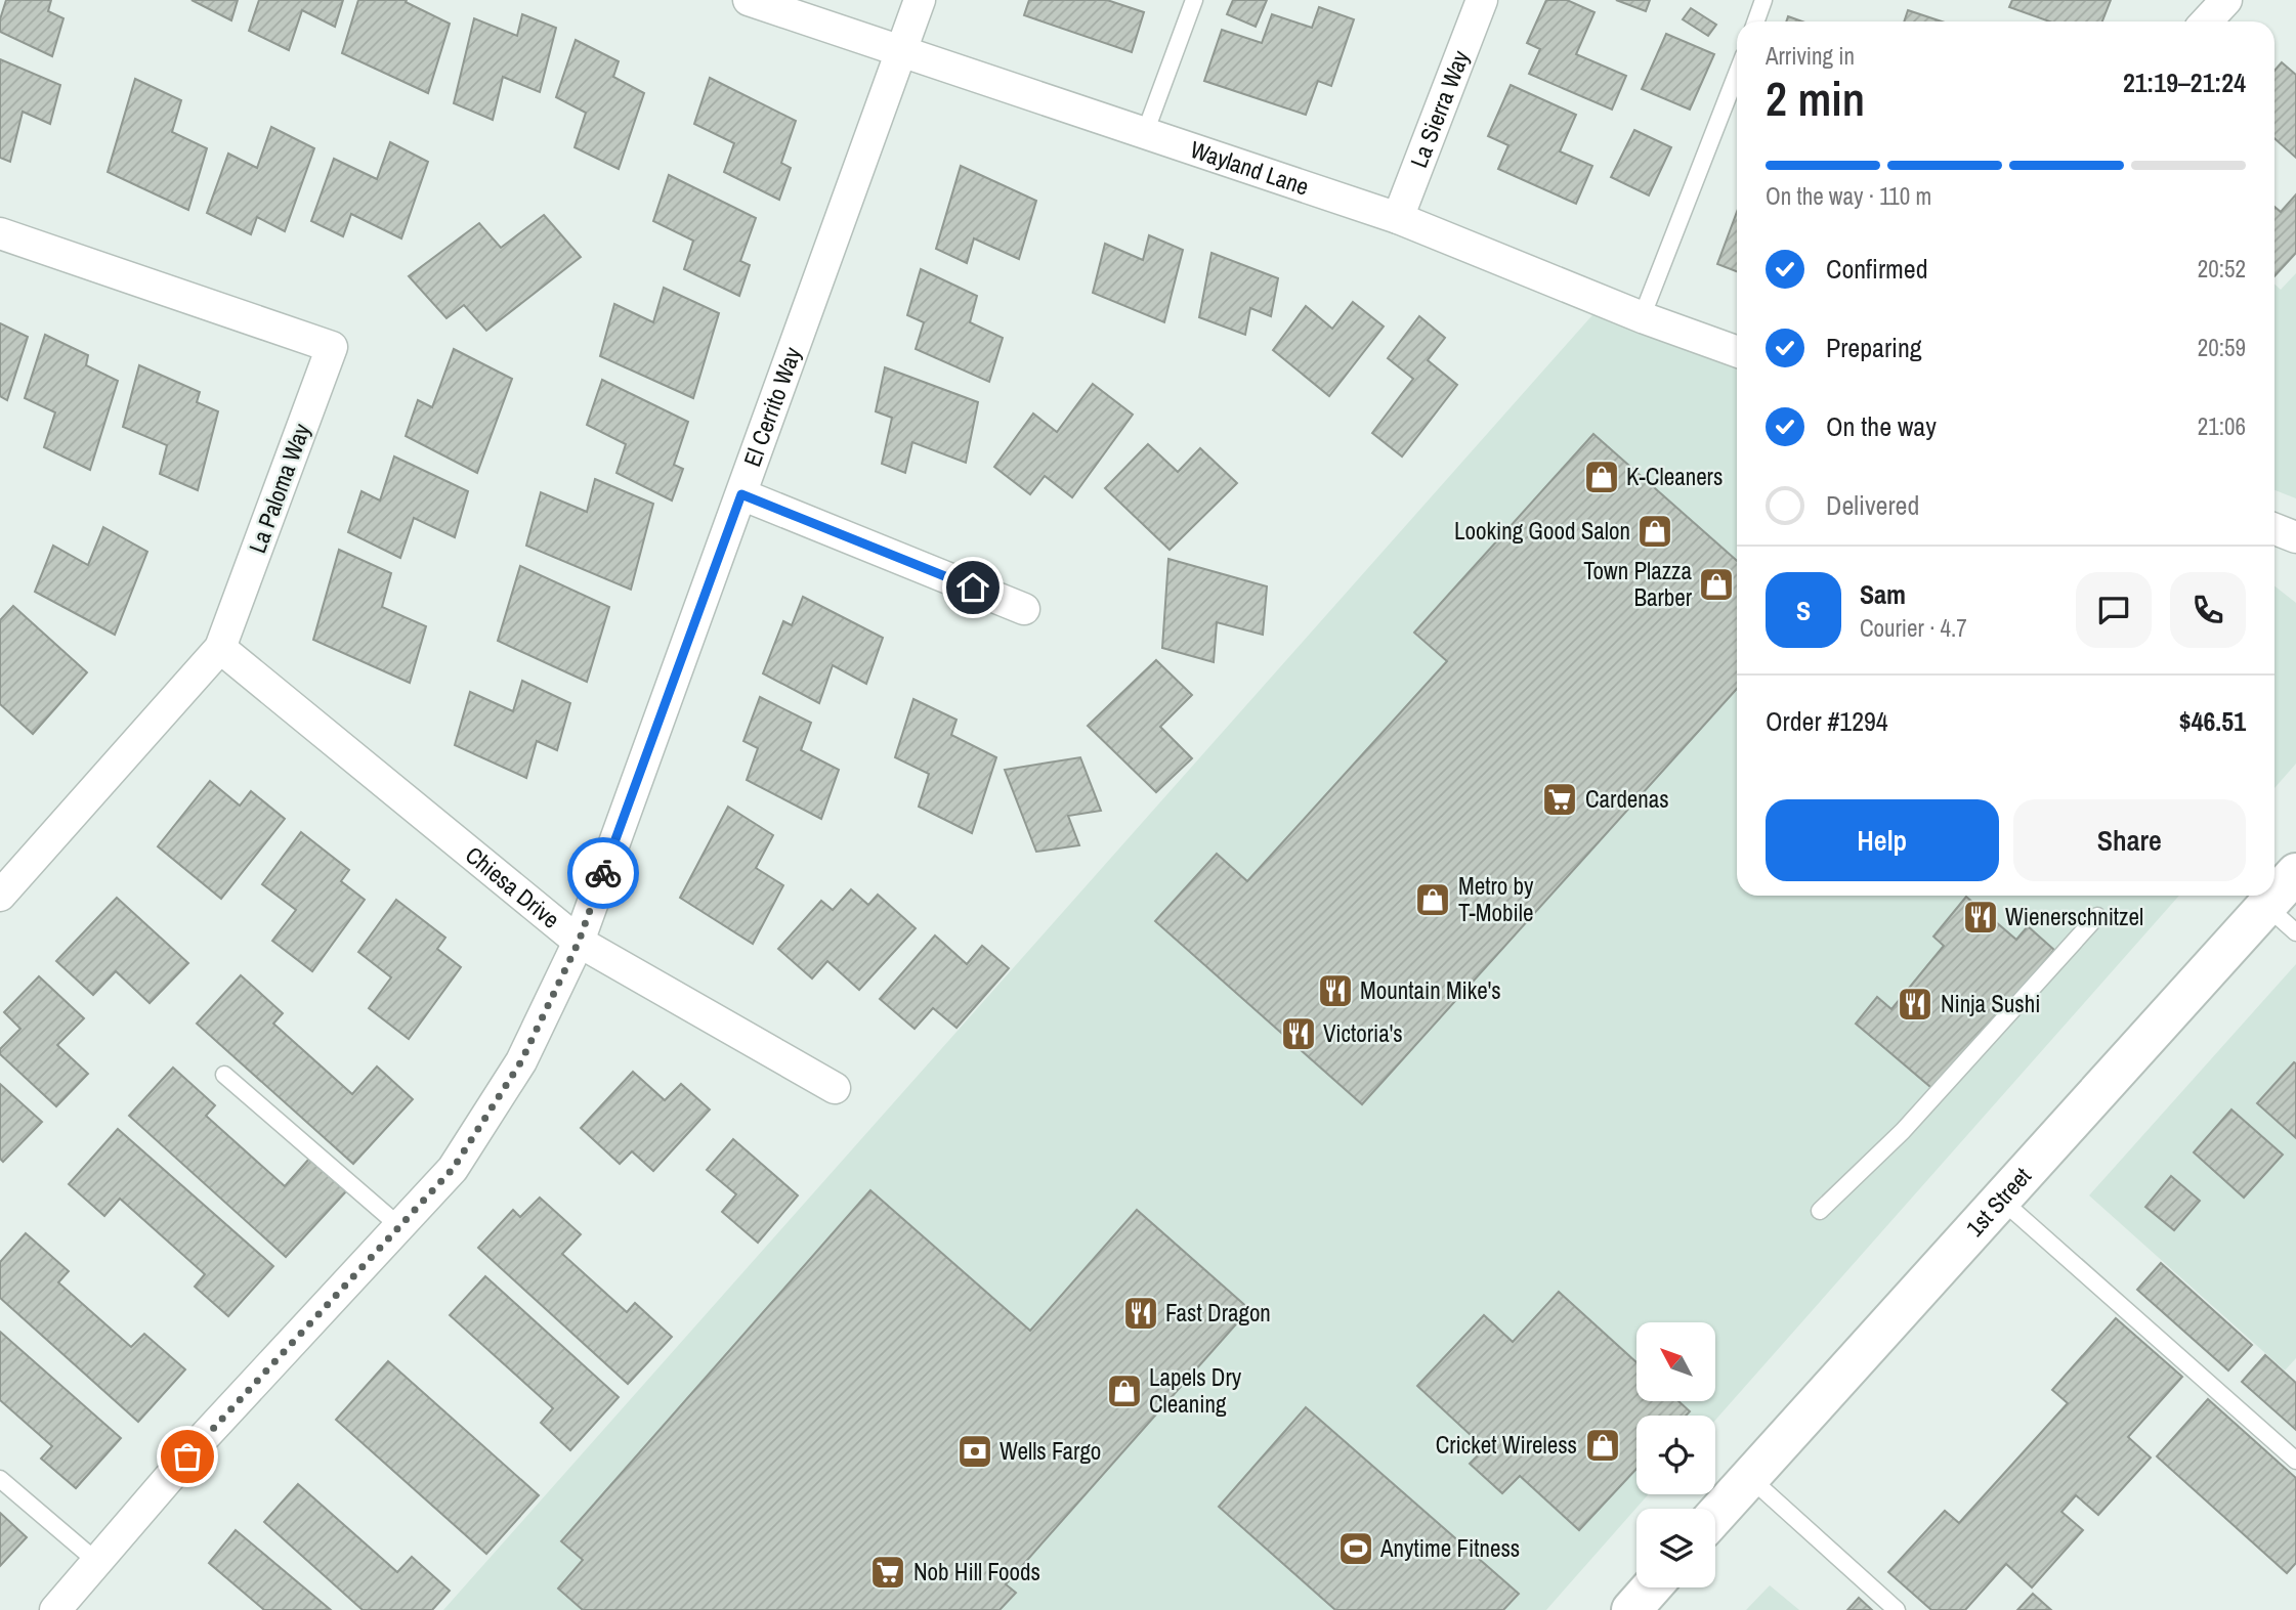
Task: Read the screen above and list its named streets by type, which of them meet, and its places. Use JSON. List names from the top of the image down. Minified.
{"streets":{"main road":["1st Street"],"street":["La Sierra Way","Wayland Lane","El Cerrito Way","La Paloma Way","Chiesa Drive"]},"crossings":[["La Sierra Way","Wayland Lane"],["Wayland Lane","El Cerrito Way"],["El Cerrito Way","Chiesa Drive"],["La Paloma Way","Chiesa Drive"]],"places":{"shop":["K-Cleaners","Looking Good Salon","Town Plazza Barber","Metro by T-Mobile","Lapels Dry Cleaning","Cricket Wireless"],"supermarket":["Cardenas","Nob Hill Foods"],"restaurant":["Wienerschnitzel","Mountain Mike's","Ninja Sushi","Victoria's","Fast Dragon"],"bank":["Wells Fargo"],"sports":["Anytime Fitness"]},"north":"top left","page":{"heading":["2 min","Arriving in","21:19–21:24"],"panel":["Sam","Courier · 4.7","Order #1294","$46.51"],"bar":"On the way · 110 m","list":[["Confirmed","20:52"],["Preparing","20:59"],["On the way","21:06"],"Delivered"],"round":"S","buttons":["Help","Share"]}}
